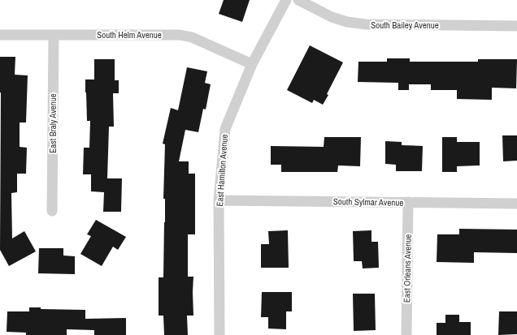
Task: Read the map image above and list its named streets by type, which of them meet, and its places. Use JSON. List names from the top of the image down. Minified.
{"streets":{"street":["South Bailey Avenue","South Helm Avenue","East Braly Avenue","East Hamilton Avenue","South Sylmar Avenue","East Orleans Avenue"]},"crossings":[["South Helm Avenue","East Braly Avenue"],["South Helm Avenue","East Hamilton Avenue"],["East Hamilton Avenue","South Sylmar Avenue"],["South Sylmar Avenue","East Orleans Avenue"]]}
